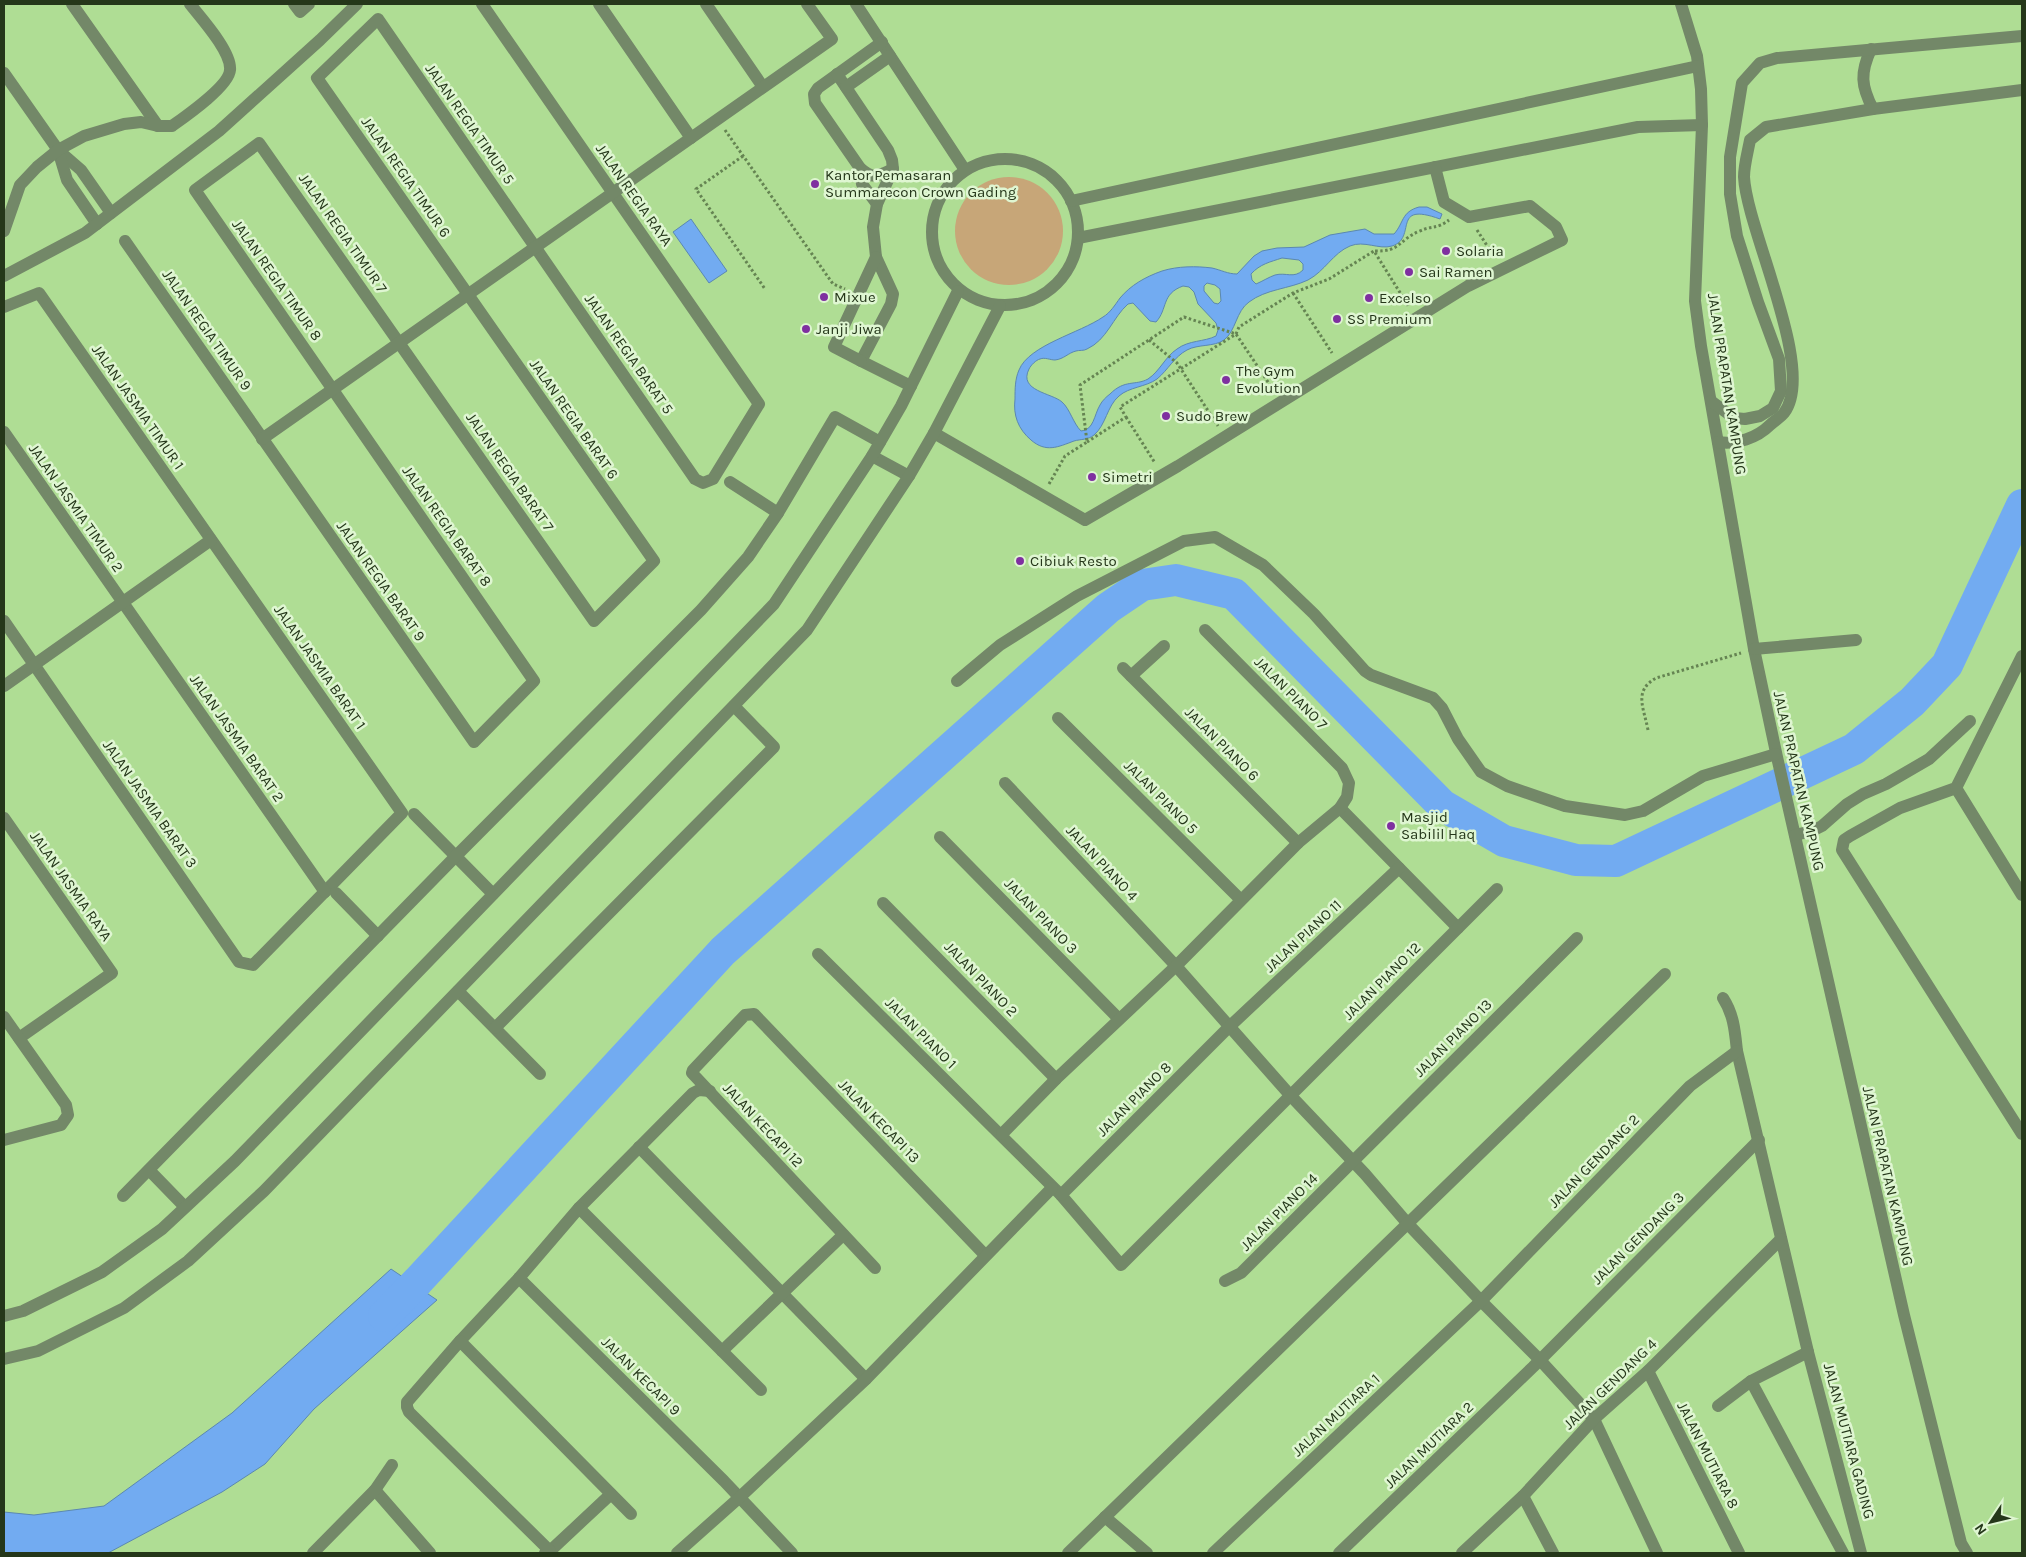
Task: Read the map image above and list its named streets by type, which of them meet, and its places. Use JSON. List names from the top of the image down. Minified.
{"streets":{"street":["JALAN REGIA TIMUR 5","JALAN REGIA TIMUR 6","JALAN REGIA RAYA","JALAN REGIA TIMUR 7","JALAN REGIA TIMUR 8","JALAN REGIA TIMUR 9","JALAN REGIA BARAT 5","JALAN PRAPATAN KAMPUNG","JALAN JASMIA TIMUR 1","JALAN REGIA BARAT 6","JALAN REGIA BARAT 7","JALAN JASMIA TIMUR 2","JALAN REGIA BARAT 8","JALAN REGIA BARAT 9","JALAN JASMIA BARAT 1","JALAN PIANO 7","JALAN JASMIA BARAT 2","JALAN PIANO 6","JALAN PIANO 5","JALAN JASMIA BARAT 3","JALAN PIANO 4","JALAN JASMIA RAYA","JALAN PIANO 3","JALAN PIANO 11","JALAN PIANO 2","JALAN PIANO 12","JALAN PIANO 1","JALAN PIANO 13","JALAN PIANO 8","JALAN KECAPI 13","JALAN KECAPI 12","JALAN GENDANG 2","JALAN PIANO 14","JALAN GENDANG 3","JALAN KECAPI 9","JALAN GENDANG 4","JALAN MUTIARA 1","JALAN MUTIARA GADING","JALAN MUTIARA 2","JALAN MUTIARA 8"]},"crossings":[["JALAN REGIA TIMUR 5","JALAN REGIA TIMUR 6"],["JALAN REGIA TIMUR 5","JALAN REGIA BARAT 5"],["JALAN REGIA TIMUR 6","JALAN REGIA BARAT 6"],["JALAN REGIA RAYA","JALAN REGIA BARAT 5"],["JALAN REGIA TIMUR 7","JALAN REGIA TIMUR 8"],["JALAN REGIA TIMUR 7","JALAN REGIA BARAT 7"],["JALAN REGIA TIMUR 8","JALAN REGIA BARAT 8"],["JALAN REGIA TIMUR 9","JALAN REGIA BARAT 9"],["JALAN JASMIA TIMUR 1","JALAN JASMIA BARAT 1"],["JALAN REGIA BARAT 6","JALAN REGIA BARAT 7"],["JALAN JASMIA TIMUR 2","JALAN JASMIA BARAT 2"],["JALAN REGIA BARAT 8","JALAN REGIA BARAT 9"],["JALAN JASMIA BARAT 2","JALAN JASMIA BARAT 3"],["JALAN PIANO 4","JALAN PIANO 11"],["JALAN PIANO 4","JALAN PIANO 12"],["JALAN PIANO 4","JALAN PIANO 13"],["JALAN PIANO 4","JALAN PIANO 8"],["JALAN PIANO 4","JALAN GENDANG 2"],["JALAN PIANO 4","JALAN PIANO 14"],["JALAN PIANO 4","JALAN GENDANG 3"],["JALAN PIANO 4","JALAN GENDANG 4"],["JALAN PIANO 4","JALAN MUTIARA 1"],["JALAN PIANO 4","JALAN MUTIARA 2"],["JALAN PIANO 11","JALAN PIANO 8"],["JALAN PIANO 12","JALAN PIANO 1"],["JALAN PIANO 12","JALAN PIANO 8"],["JALAN PIANO 1","JALAN PIANO 8"],["JALAN PIANO 13","JALAN PIANO 14"],["JALAN PIANO 8","JALAN KECAPI 13"],["JALAN PIANO 8","JALAN KECAPI 9"],["JALAN KECAPI 13","JALAN KECAPI 12"],["JALAN KECAPI 12","JALAN KECAPI 9"],["JALAN GENDANG 2","JALAN MUTIARA 1"],["JALAN GENDANG 3","JALAN MUTIARA 2"],["JALAN GENDANG 4","JALAN MUTIARA 8"]],"places":["Kantor Pemasaran Summarecon Crown Gading","Solaria","Sai Ramen","Mixue","Excelso","SS Premium","Janji Jiwa","The Gym Evolution","Sudo Brew","Simetri","Cibiuk Resto","Masjid Sabilil Haq"],"north":"bottom left"}
